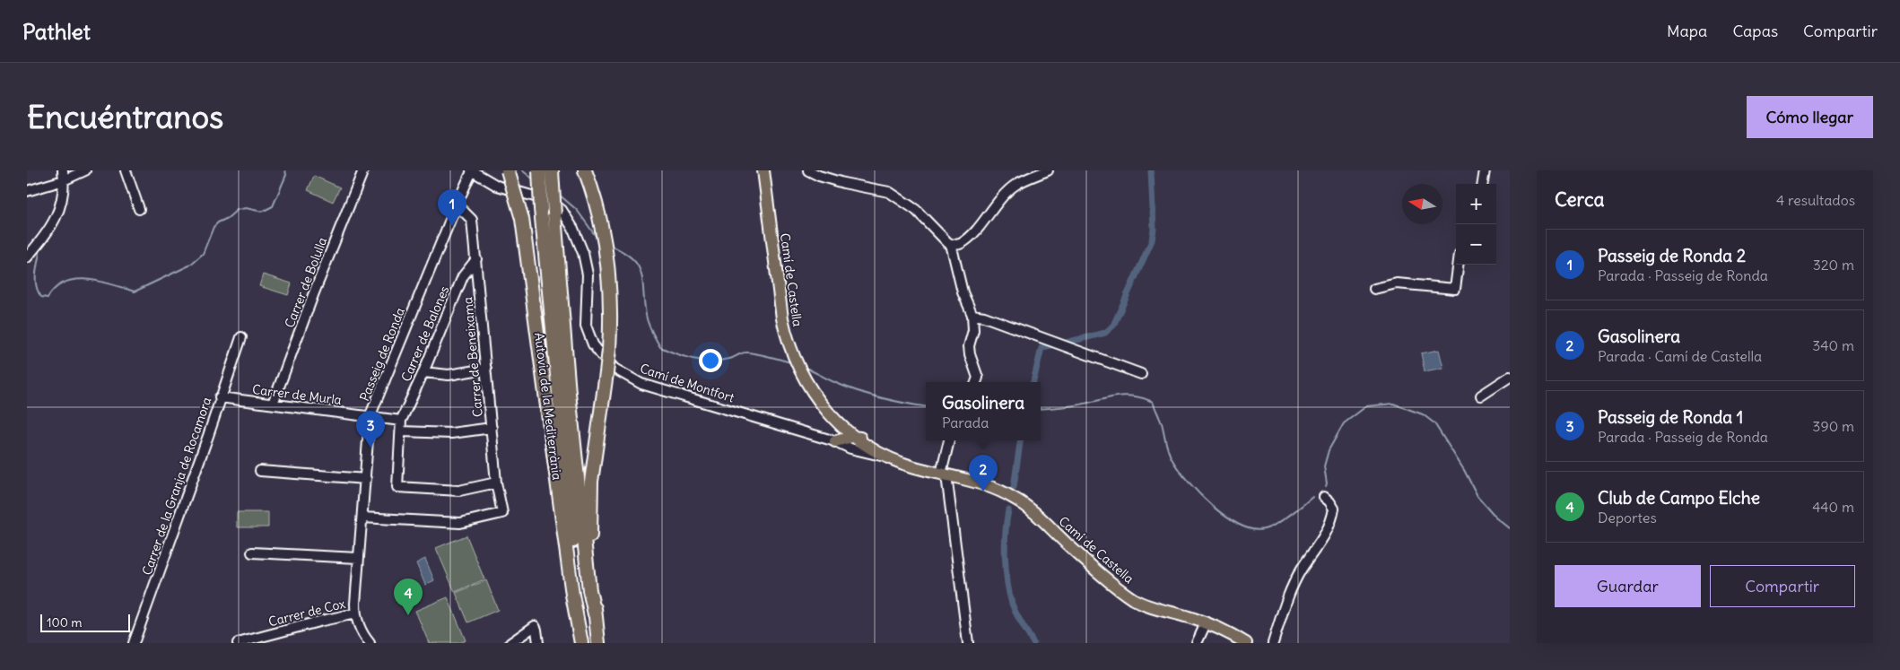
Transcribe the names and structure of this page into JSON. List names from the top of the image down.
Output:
{
  "streets": {
    "highway": ["Autovia de la Mediterrània"],
    "main road": ["Camí de Castella"],
    "street": [
      "Carrer de Bolulla",
      "Carrer de Balones",
      "Passeig de Ronda",
      "Carrer de Beneixama",
      "Camí de Montfort",
      "Carrer de Murla",
      "Carrer de la Granja de Rocamora",
      "Carrer de Cox"
    ]
  },
  "crossings": [
    ["Camí de Castella", "Camí de Montfort"],
    ["Carrer de Bolulla", "Carrer de Murla"],
    ["Carrer de Balones", "Carrer de Beneixama"],
    ["Passeig de Ronda", "Carrer de Beneixama"],
    ["Passeig de Ronda", "Camí de Montfort"],
    ["Passeig de Ronda", "Carrer de Murla"],
    ["Passeig de Ronda", "Carrer de Cox"],
    ["Carrer de Murla", "Carrer de la Granja de Rocamora"]
  ],
  "scale_bar": "100 m",
  "north": "left",
  "page": {
    "header": "Pathlet",
    "nav": ["Mapa", "Capas", "Compartir"],
    "buttons": [
      "Cómo llegar",
      ["Guardar", "Compartir"]
    ],
    "title": "Encuéntranos",
    "heading": ["Cerca", "4 resultados"],
    "map_buttons": ["+", "−"],
    "pins": [
      "1",
      "3",
      "2",
      "4"
    ],
    "list": [
      {
        "mark": "1",
        "name": "Passeig de Ronda 2",
        "note": "Parada · Passeig de Ronda",
        "value": "320 m"
      },
      {
        "mark": "2",
        "name": "Gasolinera",
        "note": "Parada · Camí de Castella",
        "value": "340 m"
      },
      {
        "mark": "3",
        "name": "Passeig de Ronda 1",
        "note": "Parada · Passeig de Ronda",
        "value": "390 m"
      },
      {
        "mark": "4",
        "name": "Club de Campo Elche",
        "note": "Deportes",
        "value": "440 m"
      }
    ],
    "popup": ["Gasolinera", "Parada"],
    "scale": "100 m"
  }
}
